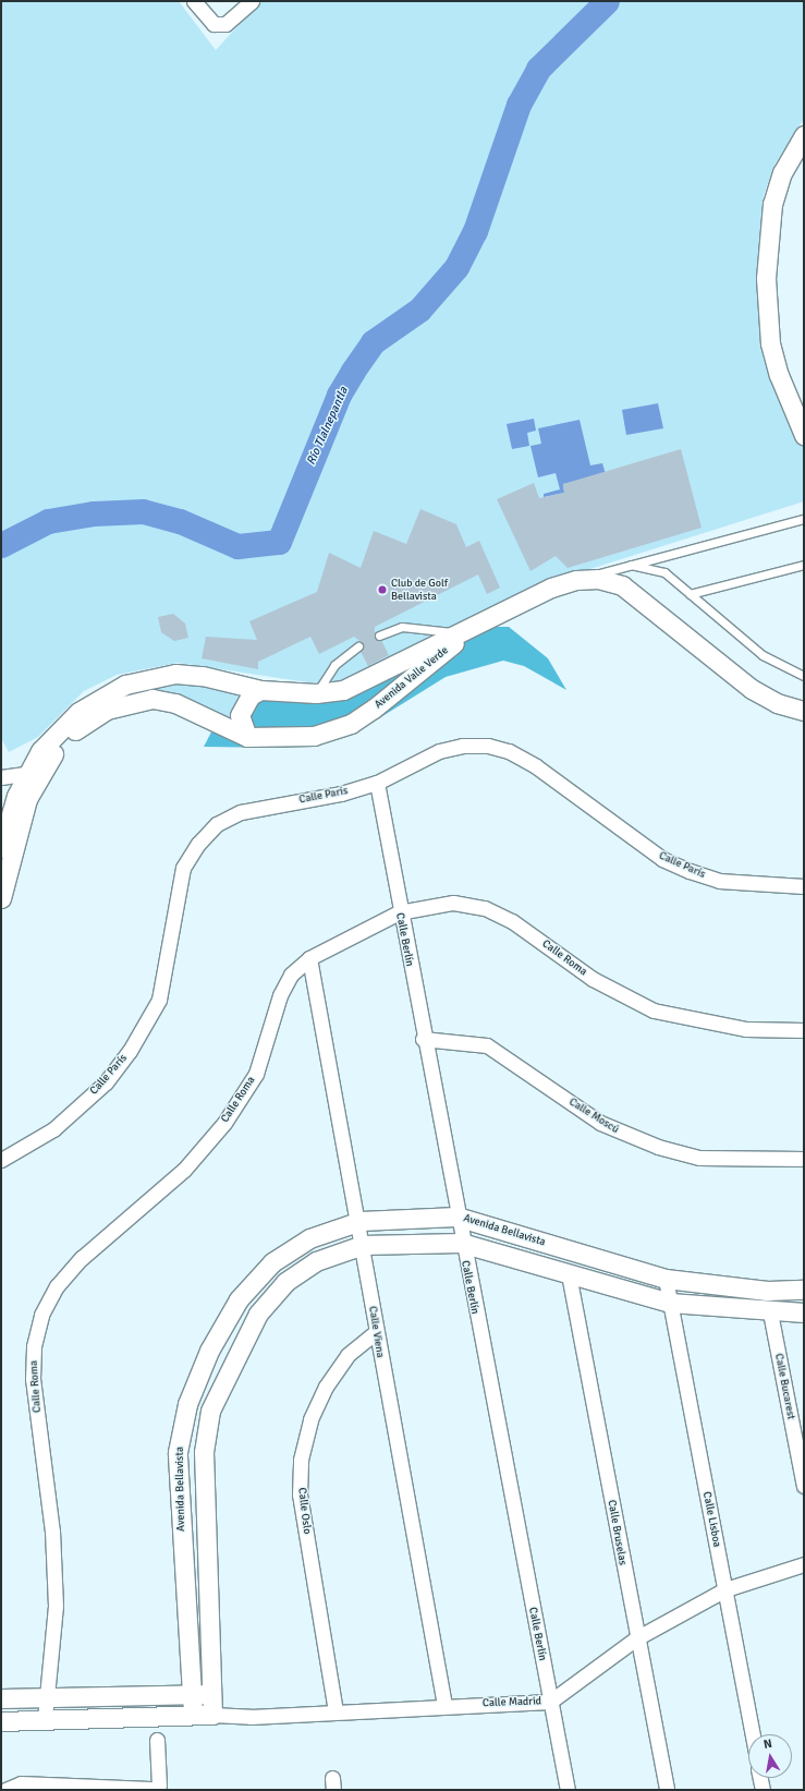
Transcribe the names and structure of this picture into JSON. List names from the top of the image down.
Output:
{
  "streets": {
    "street": [
      "Avenida Valle Verde",
      "Calle París",
      "Calle Berlín",
      "Calle Roma",
      "Calle Moscú",
      "Avenida Bellavista",
      "Calle Viena",
      "Calle Bucarest",
      "Calle Oslo",
      "Calle Lisboa",
      "Calle Bruselas",
      "Calle Madrid"
    ]
  },
  "crossings": [
    ["Calle París", "Calle Berlín"],
    ["Calle Berlín", "Calle Roma"],
    ["Calle Berlín", "Calle Moscú"],
    ["Calle Berlín", "Avenida Bellavista"],
    ["Calle Berlín", "Calle Madrid"],
    ["Calle Roma", "Calle Viena"],
    ["Avenida Bellavista", "Calle Viena"],
    ["Avenida Bellavista", "Calle Lisboa"],
    ["Calle Viena", "Calle Oslo"],
    ["Calle Viena", "Calle Madrid"],
    ["Calle Oslo", "Calle Madrid"],
    ["Calle Lisboa", "Calle Madrid"],
    ["Calle Bruselas", "Calle Madrid"]
  ],
  "water": ["Río Tlalnepantla"],
  "places": ["Club de Golf Bellavista"],
  "north": "top"
}
